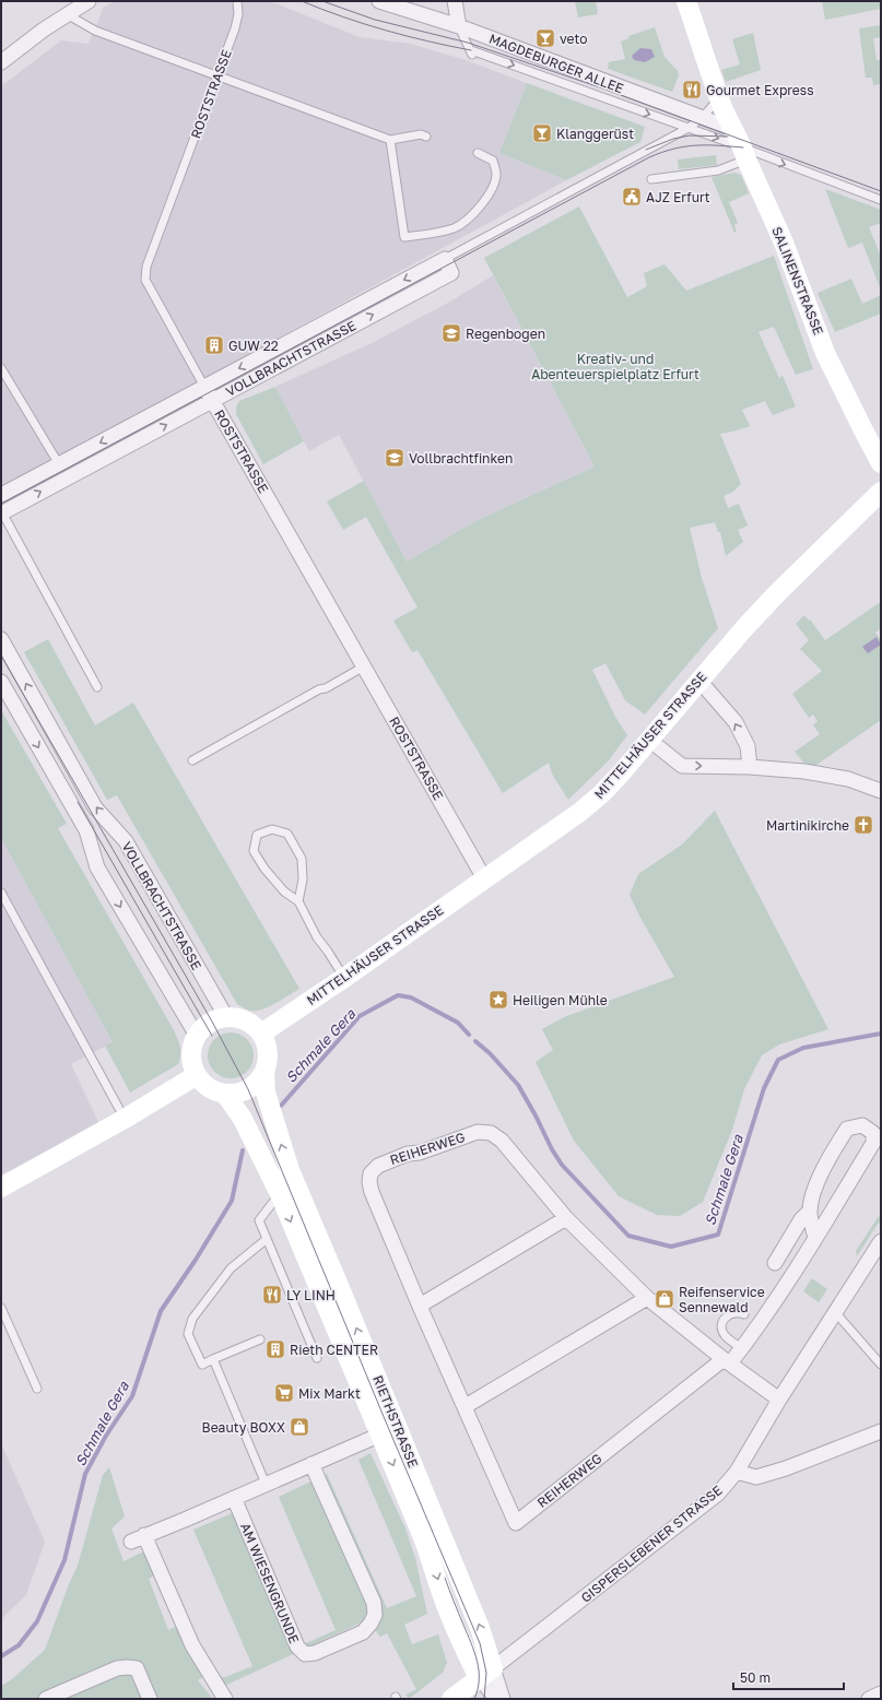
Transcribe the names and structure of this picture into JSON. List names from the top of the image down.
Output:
{
  "streets": {
    "street": [
      "MAGDEBURGER ALLEE",
      "ROSTSTRASSE",
      "SALINENSTRASSE",
      "VOLLBRACHTSTRASSE",
      "MITTELHÄUSER STRASSE",
      "REIHERWEG",
      "RIETHSTRASSE",
      "GISPERSLEBENER STRASSE",
      "AM WIESENGRUNDE"
    ]
  },
  "crossings": [
    ["MAGDEBURGER ALLEE", "SALINENSTRASSE"],
    ["ROSTSTRASSE", "VOLLBRACHTSTRASSE"],
    ["ROSTSTRASSE", "MITTELHÄUSER STRASSE"],
    ["VOLLBRACHTSTRASSE", "MITTELHÄUSER STRASSE"],
    ["VOLLBRACHTSTRASSE", "RIETHSTRASSE"],
    ["MITTELHÄUSER STRASSE", "RIETHSTRASSE"],
    ["REIHERWEG", "GISPERSLEBENER STRASSE"],
    ["RIETHSTRASSE", "GISPERSLEBENER STRASSE"]
  ],
  "water": ["Schmale Gera"],
  "parks": ["Kreativ- und Abenteuerspielplatz Erfurt"],
  "places": {
    "bar": ["veto", "Klanggerüst"],
    "restaurant": ["Gourmet Express", "LY LINH"],
    "public building": ["AJZ Erfurt"],
    "school or university": ["Regenbogen", "Vollbrachtfinken"],
    "building": ["GUW 22", "Rieth CENTER"],
    "church": ["Martinikirche"],
    "place": ["Heiligen Mühle"],
    "shop": ["Reifenservice Sennewald", "Beauty BOXX"],
    "supermarket": ["Mix Markt"]
  },
  "scale_bar": "50 m"
}
